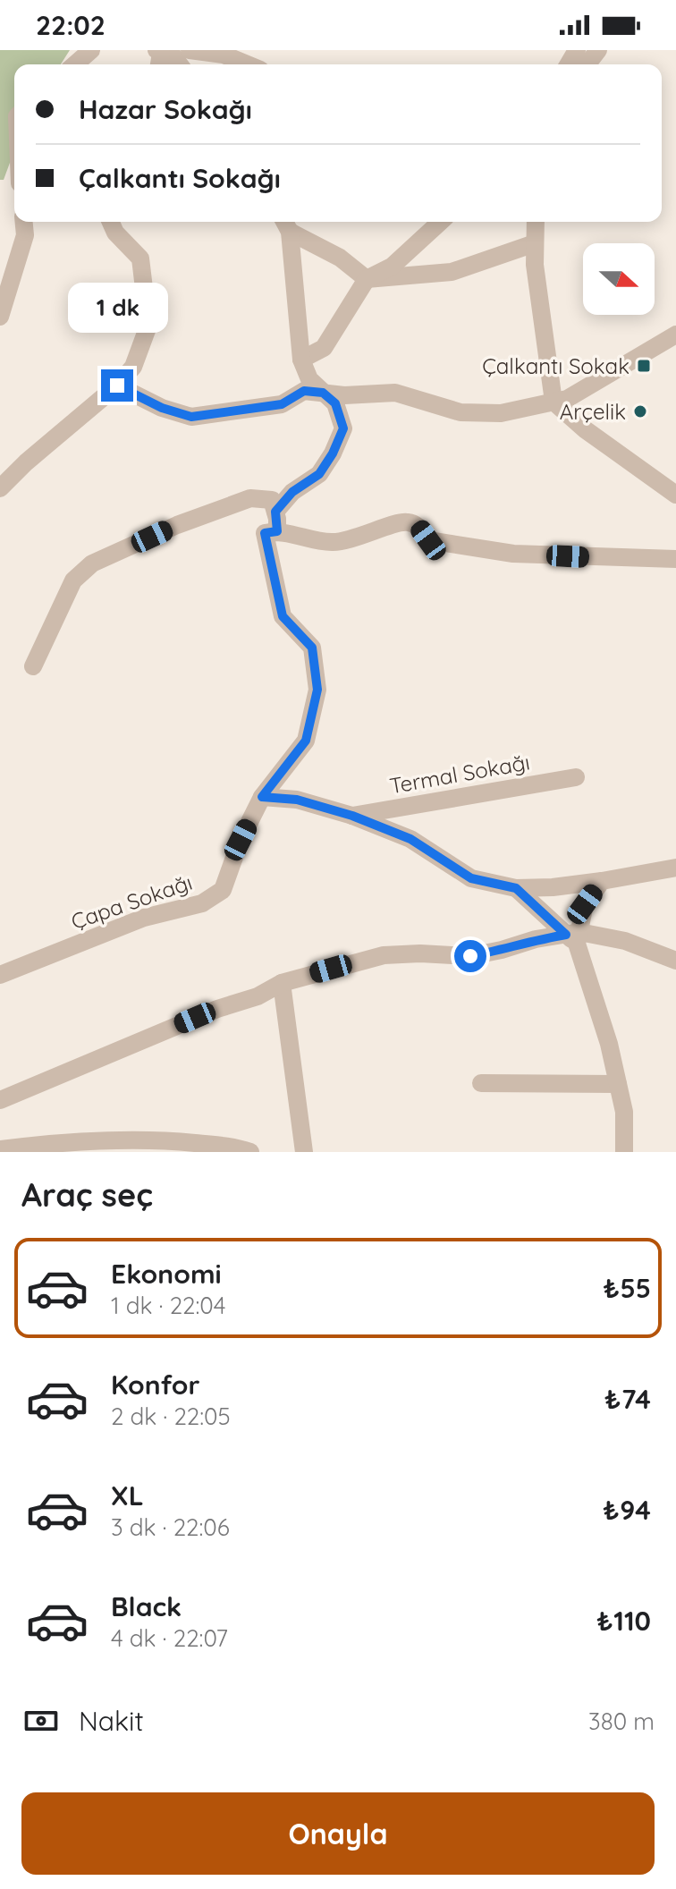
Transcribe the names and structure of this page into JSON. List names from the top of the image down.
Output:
{
  "streets": {
    "street": ["Termal Sokağı", "Çapa Sokağı"]
  },
  "places": {
    "transit": ["Çalkantı Sokak"],
    "other": ["Arçelik"]
  },
  "north": "right",
  "page": {
    "status": "22:02",
    "banner": ["Hazar Sokağı", "Çalkantı Sokağı"],
    "bubble": "1 dk",
    "heading": "Araç seç",
    "list": [
      {
        "name": "Ekonomi",
        "note": "1 dk · 22:04",
        "value": "₺55"
      },
      {
        "name": "Konfor",
        "note": "2 dk · 22:05",
        "value": "₺74"
      },
      {
        "name": "XL",
        "note": "3 dk · 22:06",
        "value": "₺94"
      },
      {
        "name": "Black",
        "note": "4 dk · 22:07",
        "value": "₺110"
      }
    ],
    "pay": ["Nakit", "380 m"],
    "buttons": "Onayla"
  }
}
